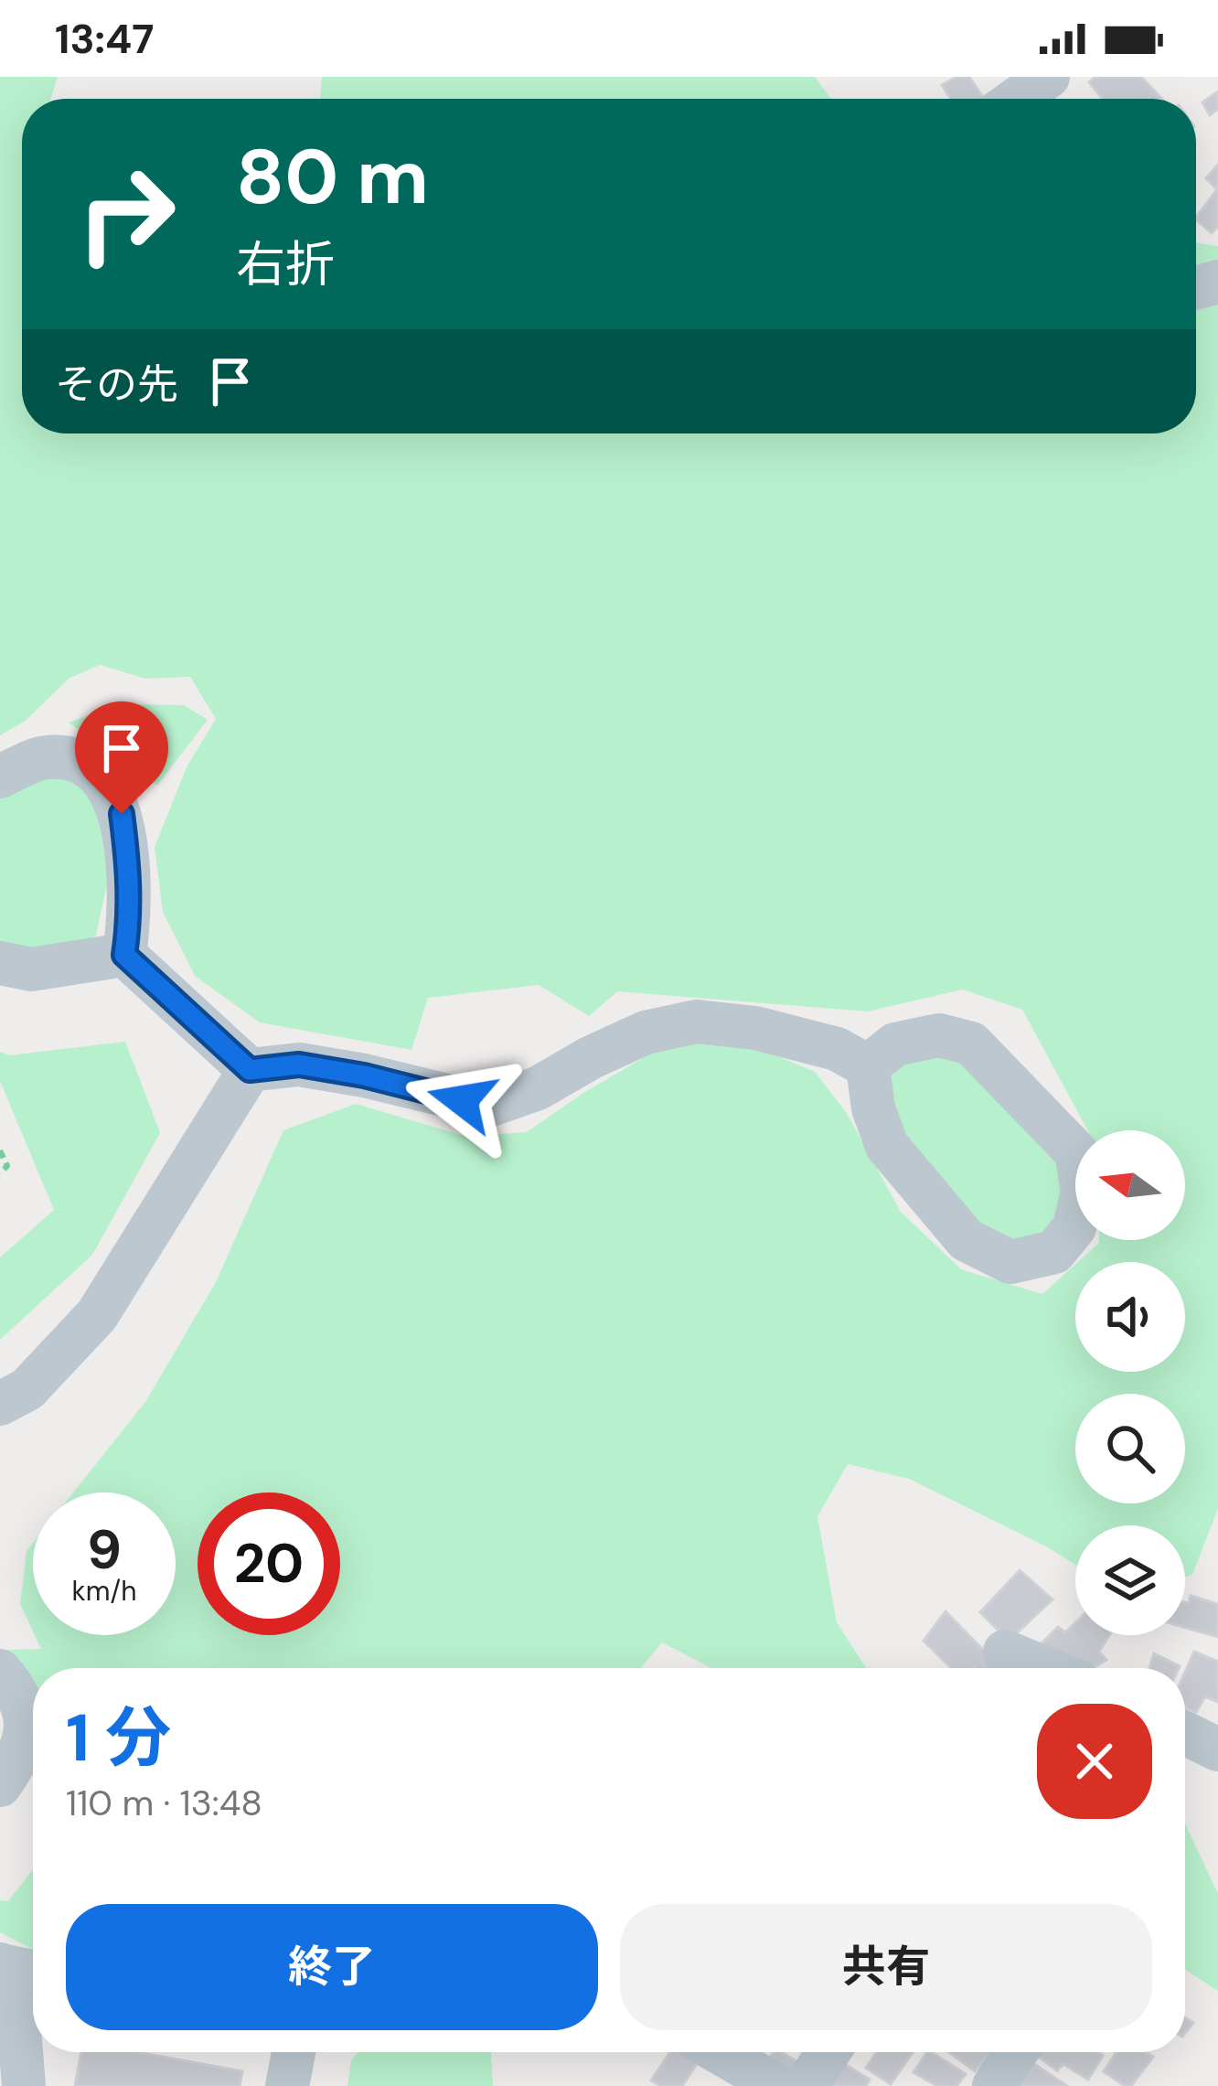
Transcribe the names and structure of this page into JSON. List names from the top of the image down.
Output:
{
  "north": "left",
  "page": {
    "status": "13:47",
    "turn": ["80 m", "右折"],
    "then": "その先",
    "speed": "9 km/h",
    "limit": "20",
    "heading": ["1 分", "110 m · 13:48"],
    "buttons": ["終了", "共有"]
  }
}
